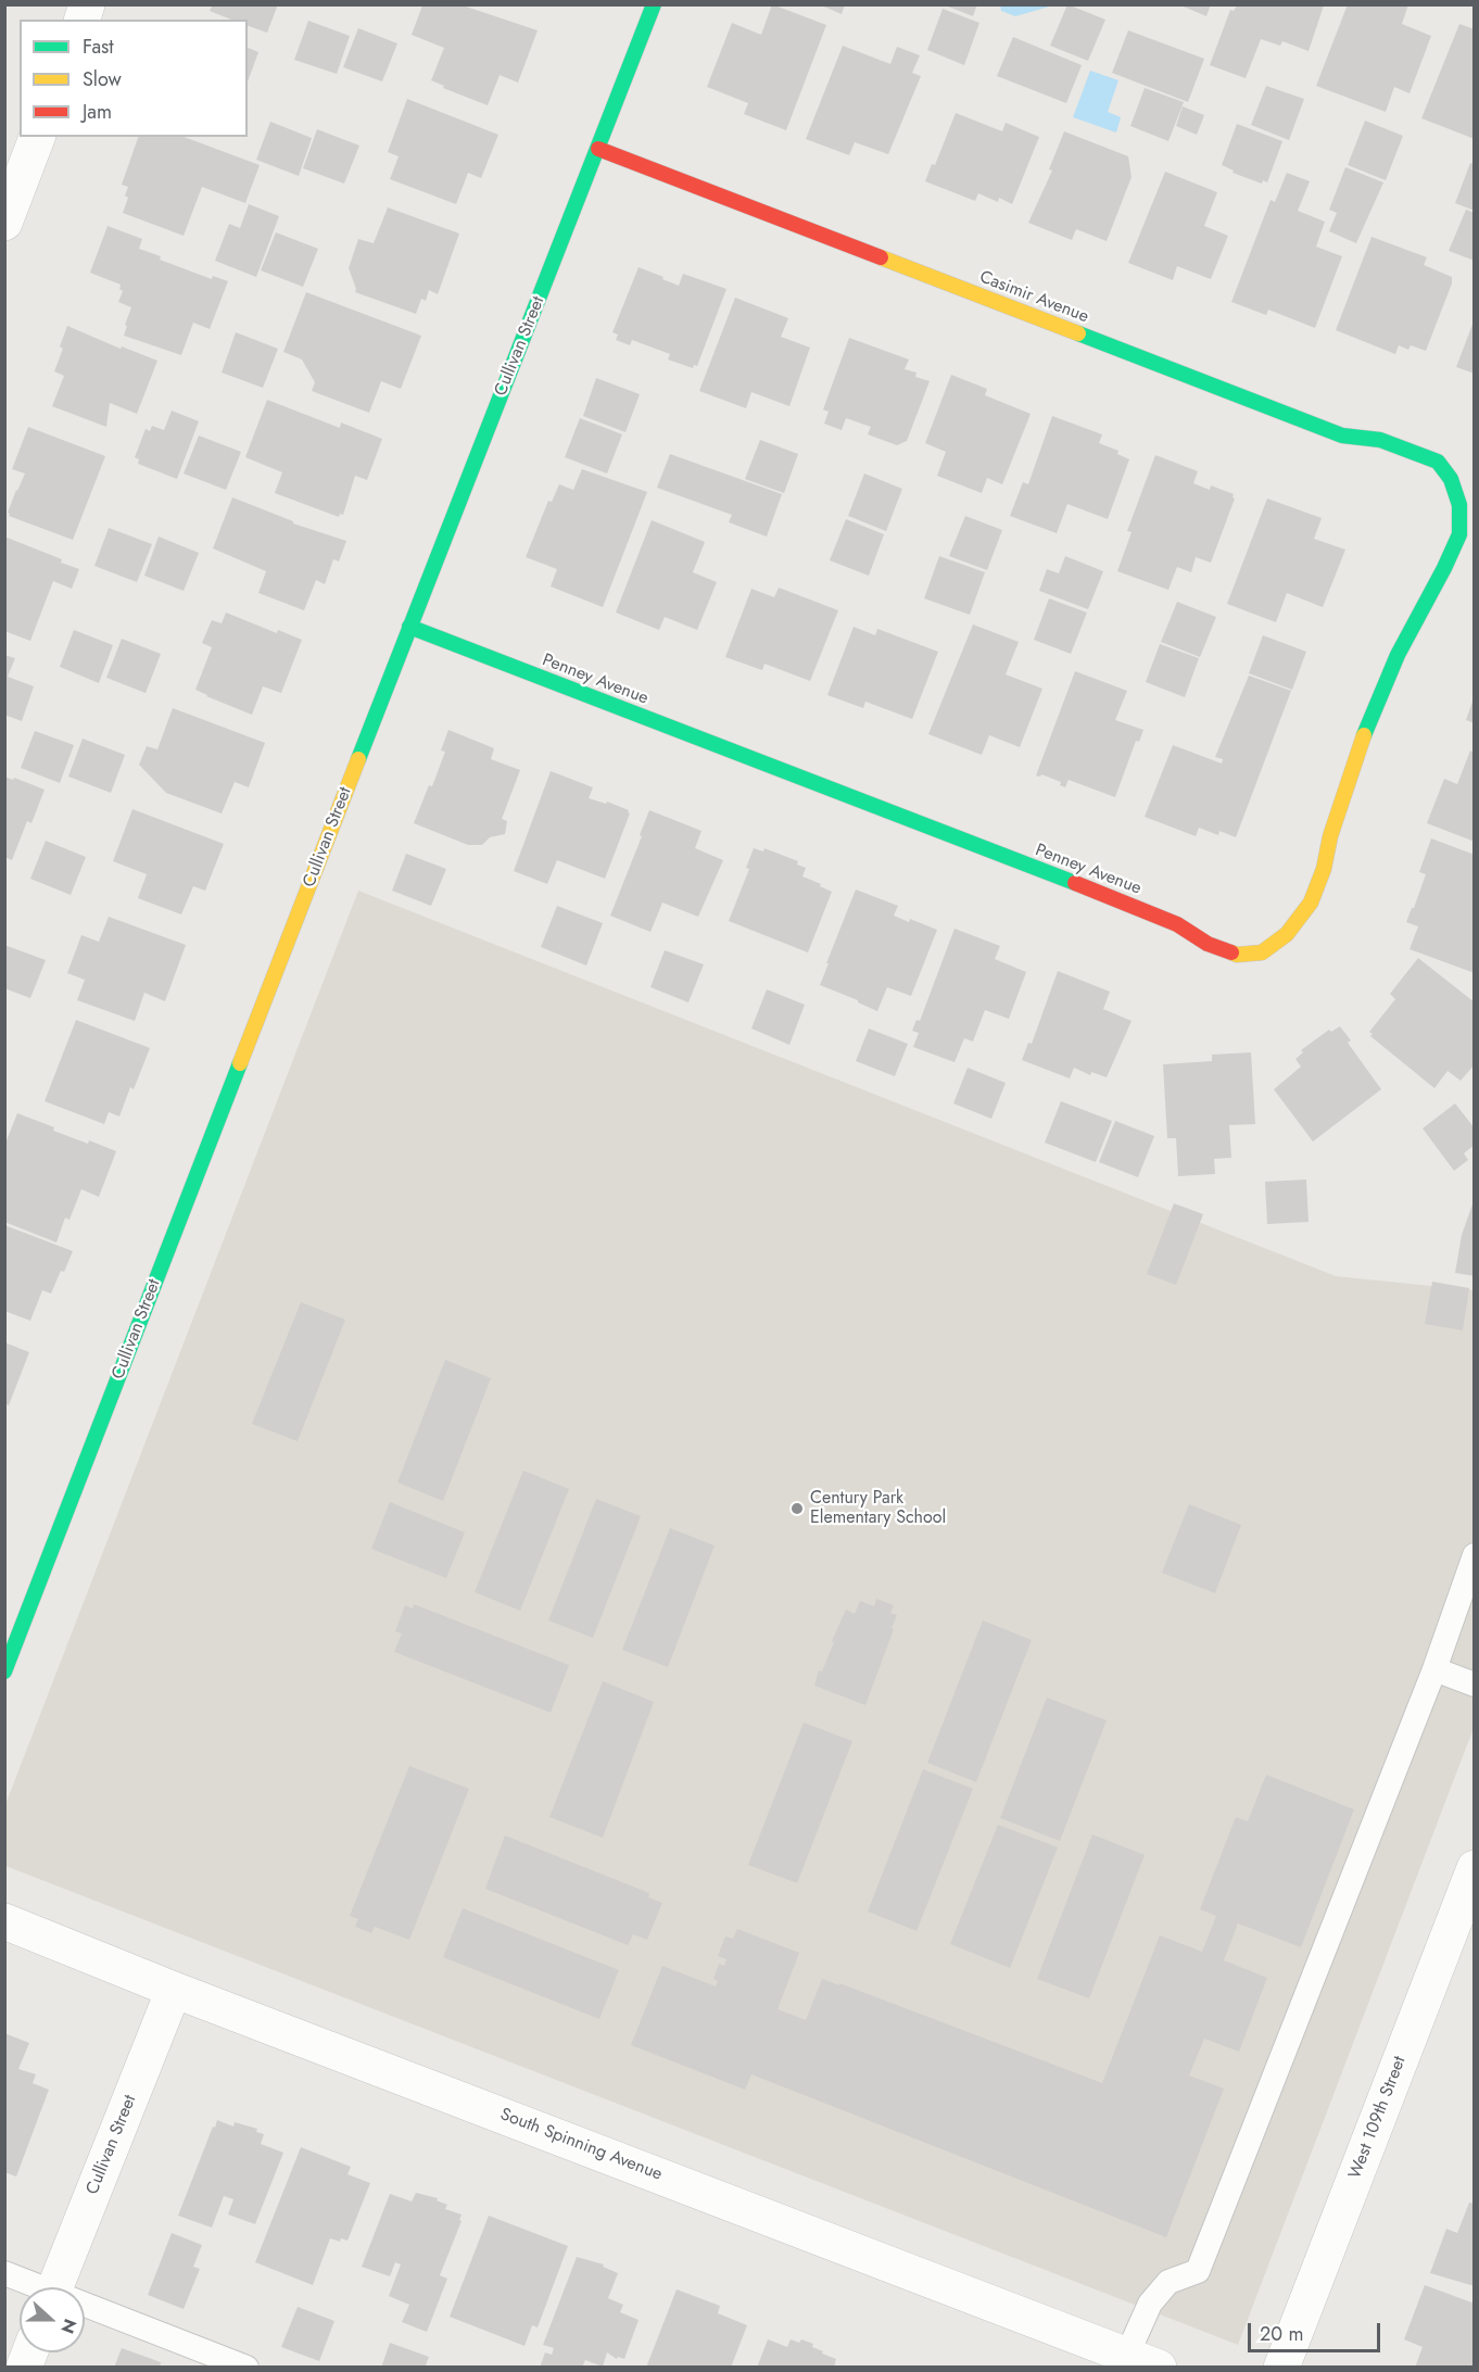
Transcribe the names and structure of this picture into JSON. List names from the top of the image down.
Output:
{
  "streets": {
    "street": [
      "Casimir Avenue",
      "Cullivan Street",
      "Penney Avenue",
      "West 109th Street",
      "South Spinning Avenue"
    ]
  },
  "crossings": [
    ["Casimir Avenue", "Cullivan Street"],
    ["Casimir Avenue", "Penney Avenue"],
    ["Cullivan Street", "Penney Avenue"],
    ["Cullivan Street", "South Spinning Avenue"]
  ],
  "places": ["Century Park Elementary School"],
  "legend": ["Fast", "Slow", "Jam"],
  "scale_bar": "20 m",
  "north": "right"
}
